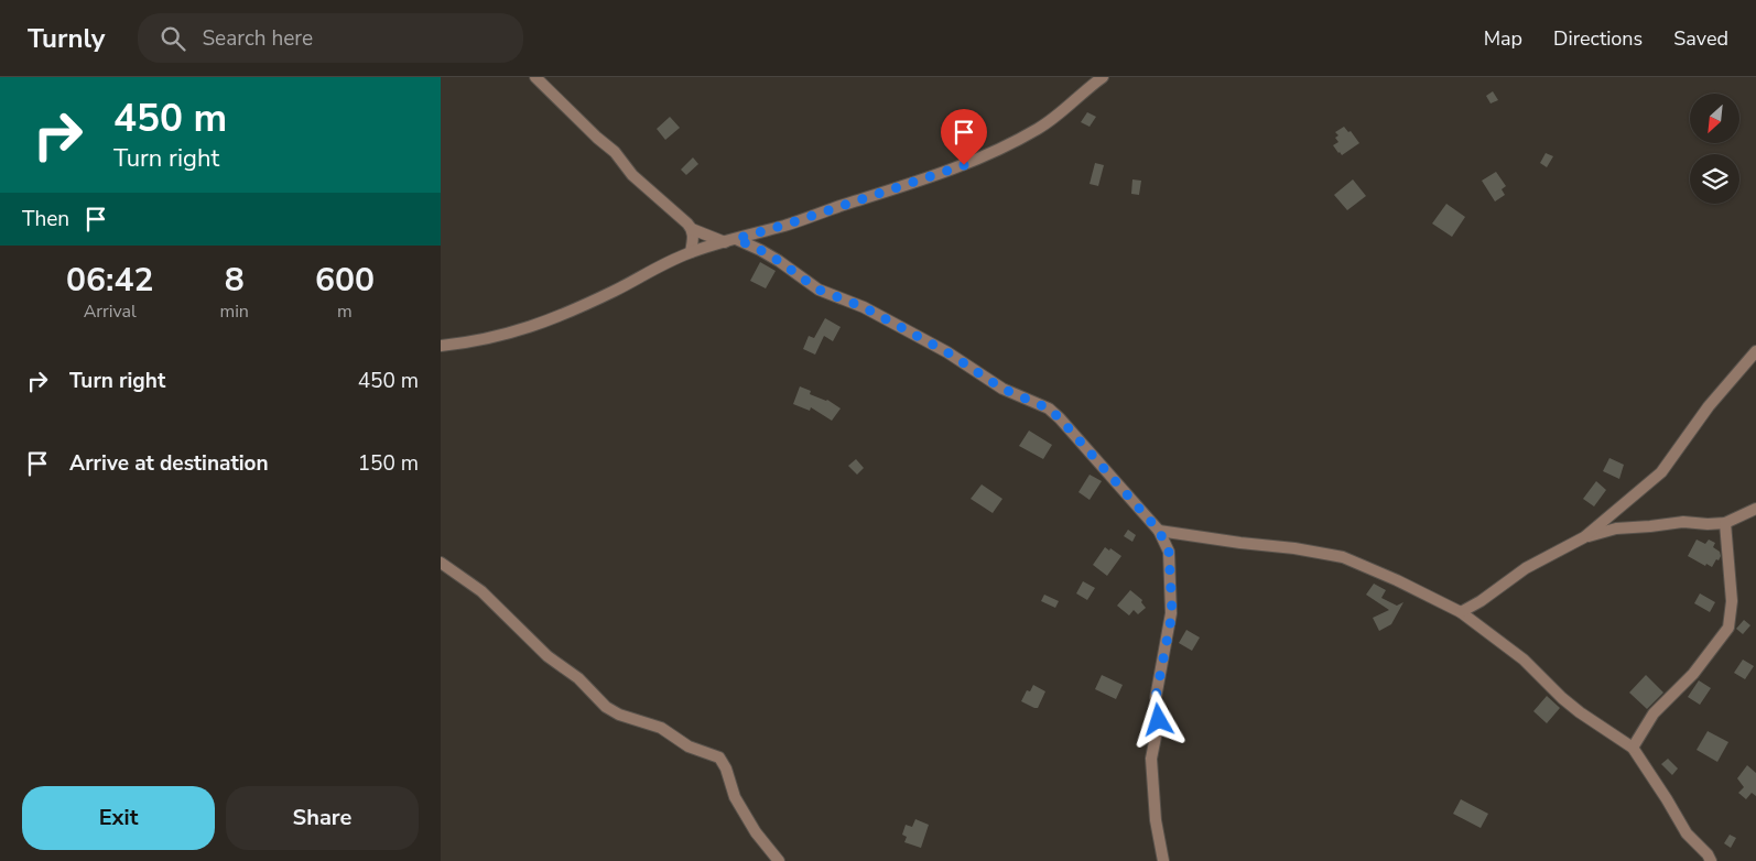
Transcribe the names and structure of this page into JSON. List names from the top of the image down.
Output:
{
  "north": "bottom left",
  "page": {
    "header": "Turnly",
    "search": "Search here",
    "nav": ["Map", "Directions", "Saved"],
    "turn": ["450 m", "Turn right"],
    "then": "Then",
    "eta": [
      "06:42",
      "Arrival",
      "8",
      "min",
      "600",
      "m"
    ],
    "list": [
      {
        "name": "Turn right",
        "value": "450 m"
      },
      {
        "name": "Arrive at destination",
        "value": "150 m"
      }
    ],
    "buttons": ["Exit", "Share"]
  }
}
